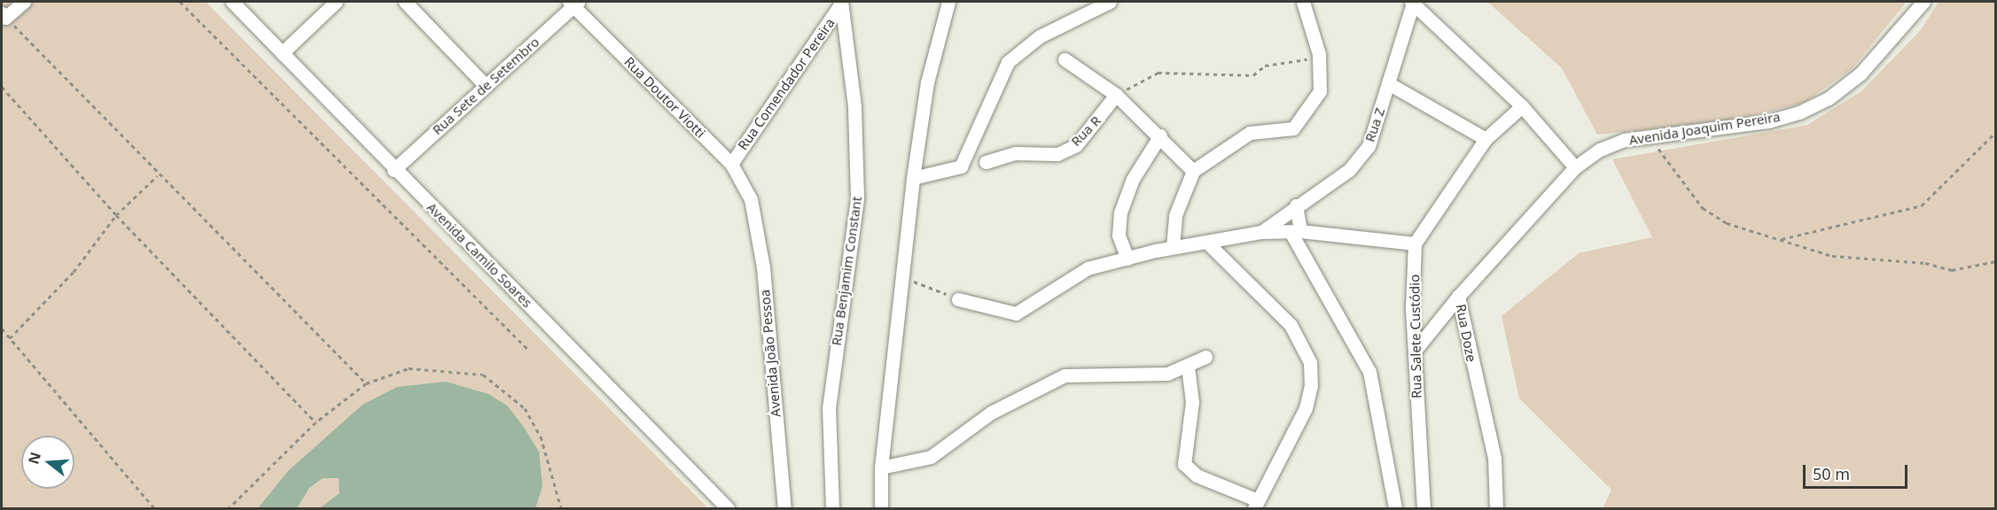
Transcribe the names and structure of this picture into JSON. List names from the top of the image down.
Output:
{
  "streets": {
    "street": [
      "Rua Comendador Pereira",
      "Rua Sete de Setembro",
      "Rua Doutor Viotti",
      "Rua Z",
      "Avenida Joaquim Pereira",
      "Rua R",
      "Avenida Camilo Soares",
      "Rua Benjamim Constant",
      "Rua Doze",
      "Rua Salete Custódio",
      "Avenida João Pessoa"
    ]
  },
  "crossings": [
    ["Rua Comendador Pereira", "Rua Doutor Viotti"],
    ["Rua Comendador Pereira", "Rua Benjamim Constant"],
    ["Rua Sete de Setembro", "Rua Doutor Viotti"],
    ["Rua Sete de Setembro", "Avenida Camilo Soares"],
    ["Rua Doutor Viotti", "Avenida João Pessoa"],
    ["Avenida Joaquim Pereira", "Rua Doze"]
  ],
  "scale_bar": "50 m",
  "north": "left"
}
